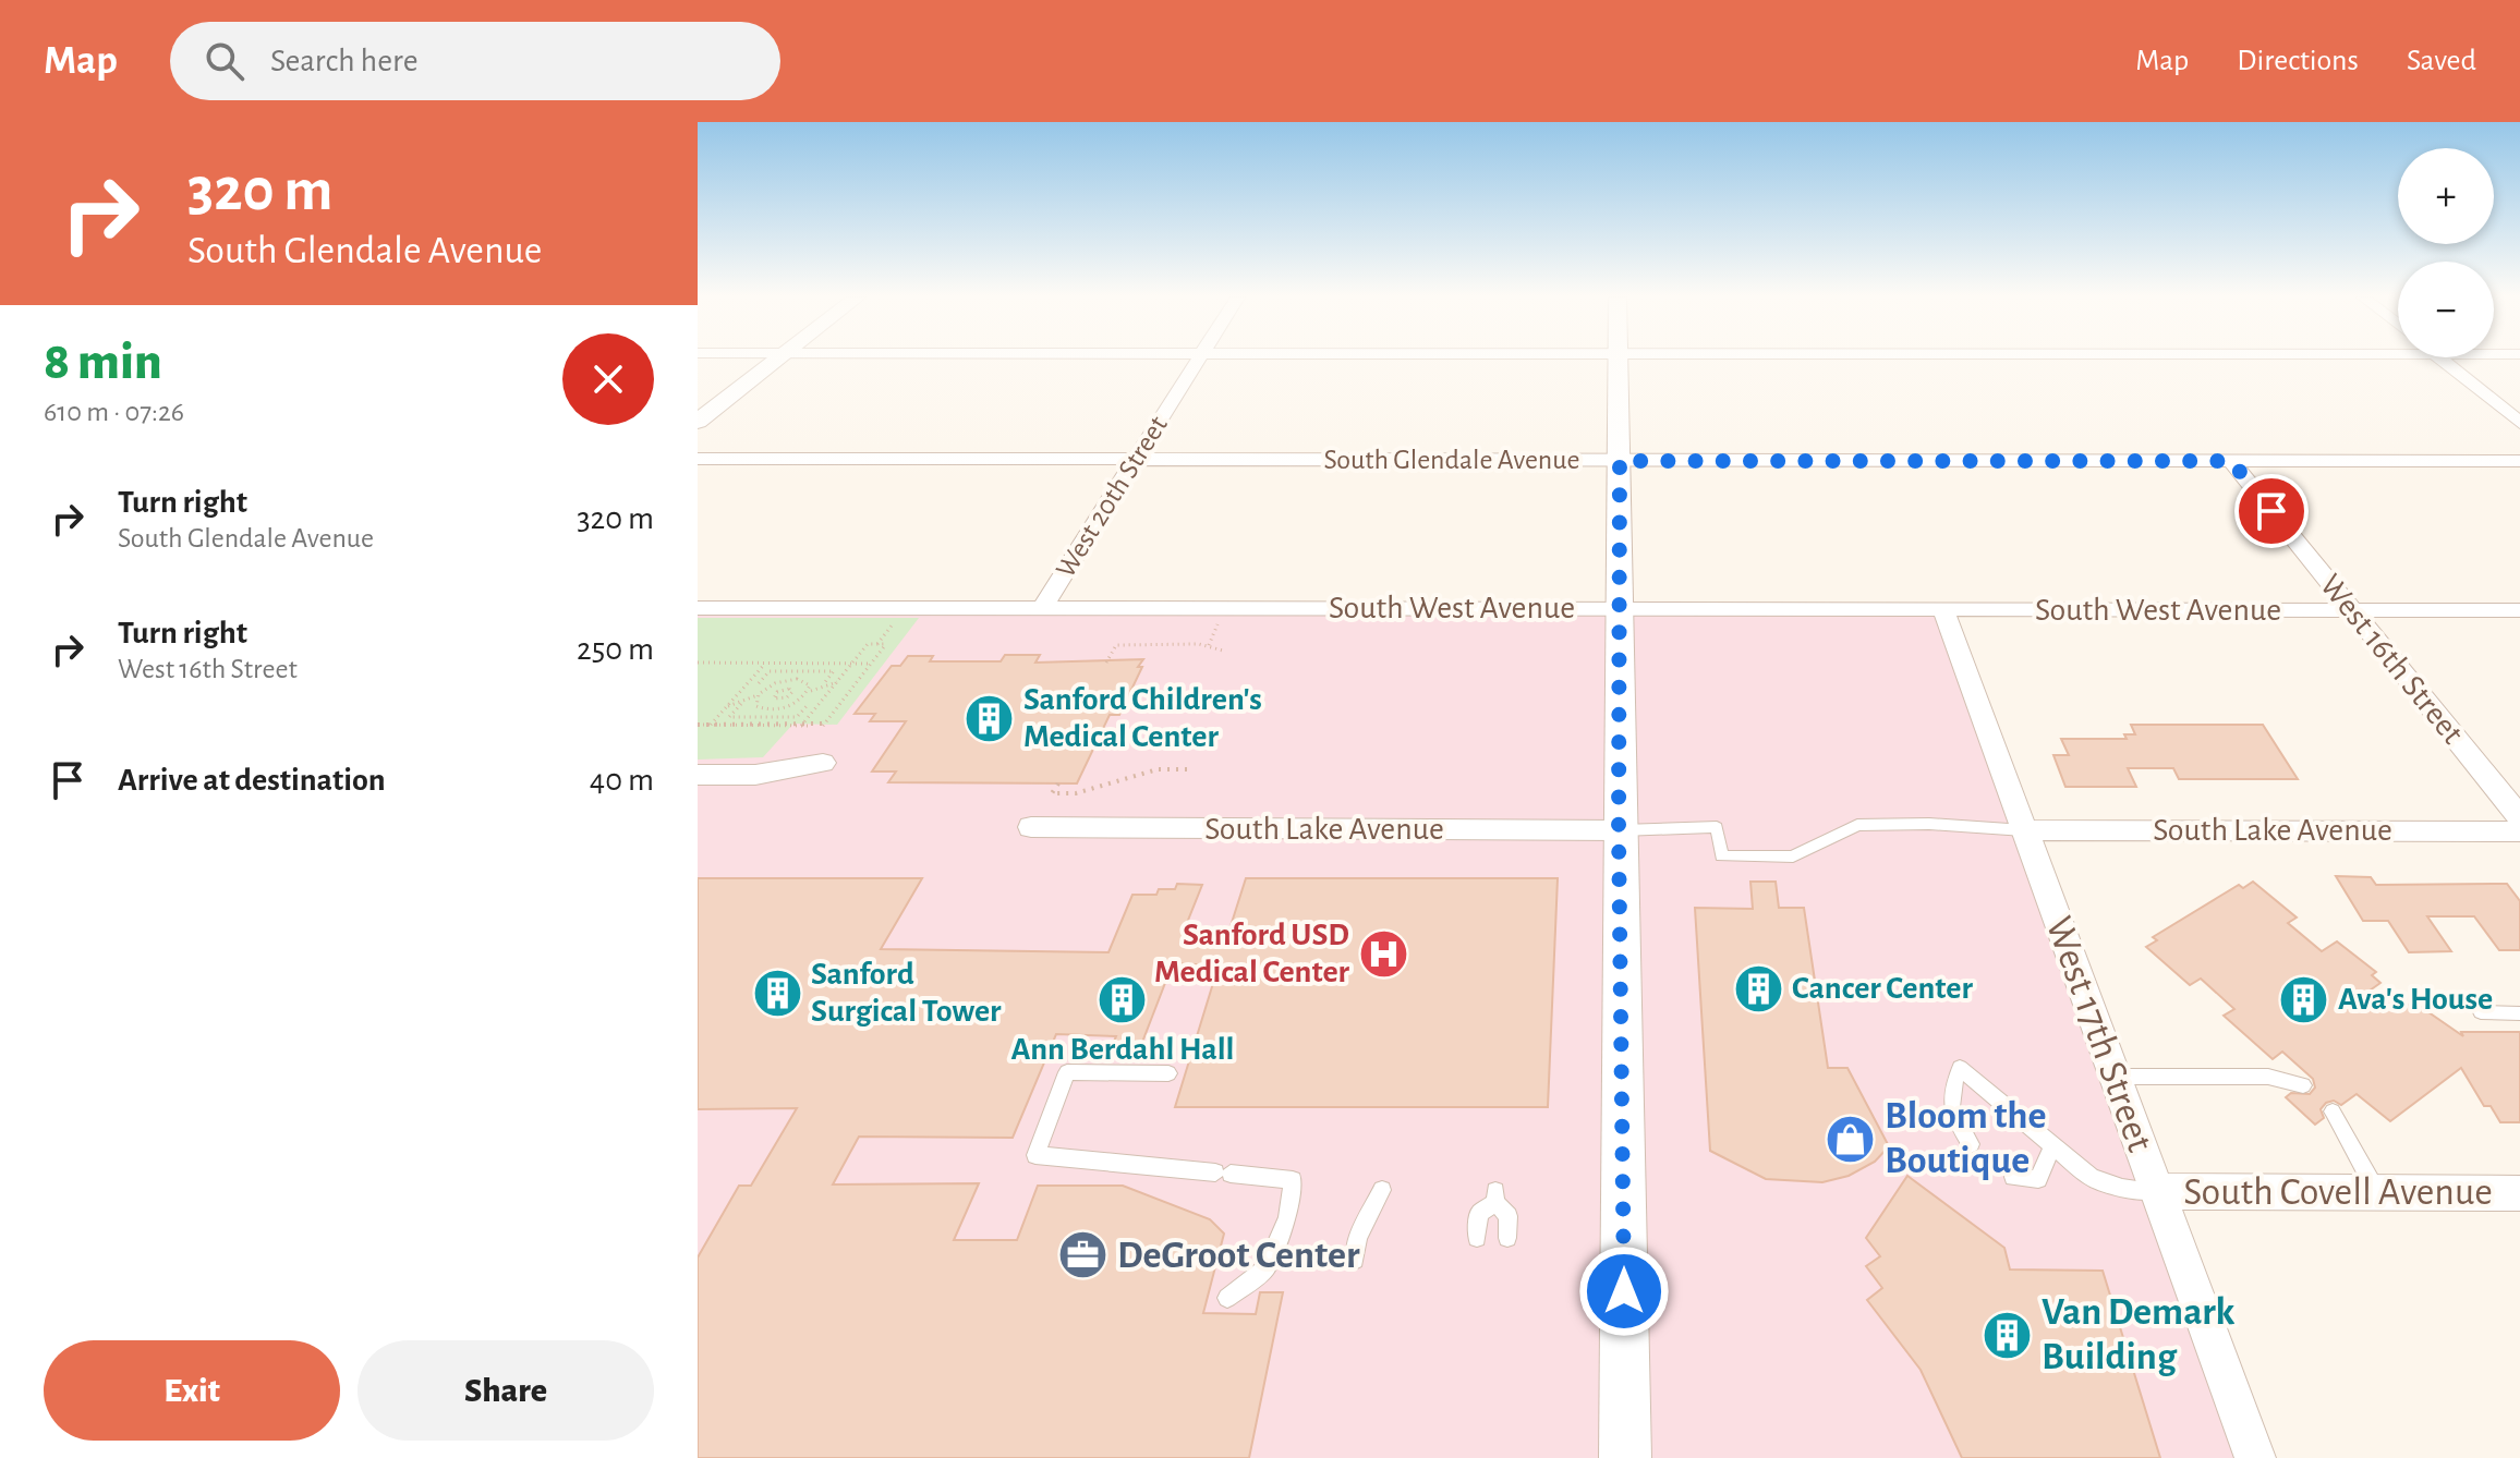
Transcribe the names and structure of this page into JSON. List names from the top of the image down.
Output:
{
  "streets": {
    "street": [
      "South Glendale Avenue",
      "West 20th Street",
      "South West Avenue",
      "West 16th Street",
      "South Lake Avenue",
      "West 17th Street",
      "South Covell Avenue"
    ]
  },
  "crossings": [
    ["South Glendale Avenue", "West 20th Street"],
    ["South Glendale Avenue", "West 16th Street"],
    ["West 20th Street", "South West Avenue"],
    ["South West Avenue", "West 16th Street"],
    ["South West Avenue", "West 17th Street"],
    ["South Lake Avenue", "West 17th Street"],
    ["West 17th Street", "South Covell Avenue"]
  ],
  "places": {
    "building": [
      "Sanford Children's Medical Center",
      "Cancer Center",
      "Sanford Surgical Tower",
      "Ann Berdahl Hall",
      "Ava's House",
      "Van Demark Building"
    ],
    "hospital": ["Sanford USD Medical Center"],
    "shop": ["Bloom the Boutique"],
    "office": ["DeGroot Center"]
  },
  "page": {
    "header": "Map",
    "search": "Search here",
    "nav": ["Map", "Directions", "Saved"],
    "turn": ["320 m", "South Glendale Avenue"],
    "map_buttons": ["+", "−"],
    "heading": ["8 min", "610 m · 07:26"],
    "list": [
      {
        "name": "Turn right",
        "note": "South Glendale Avenue",
        "value": "320 m"
      },
      {
        "name": "Turn right",
        "note": "West 16th Street",
        "value": "250 m"
      },
      {
        "name": "Arrive at destination",
        "value": "40 m"
      }
    ],
    "buttons": ["Exit", "Share"]
  }
}
